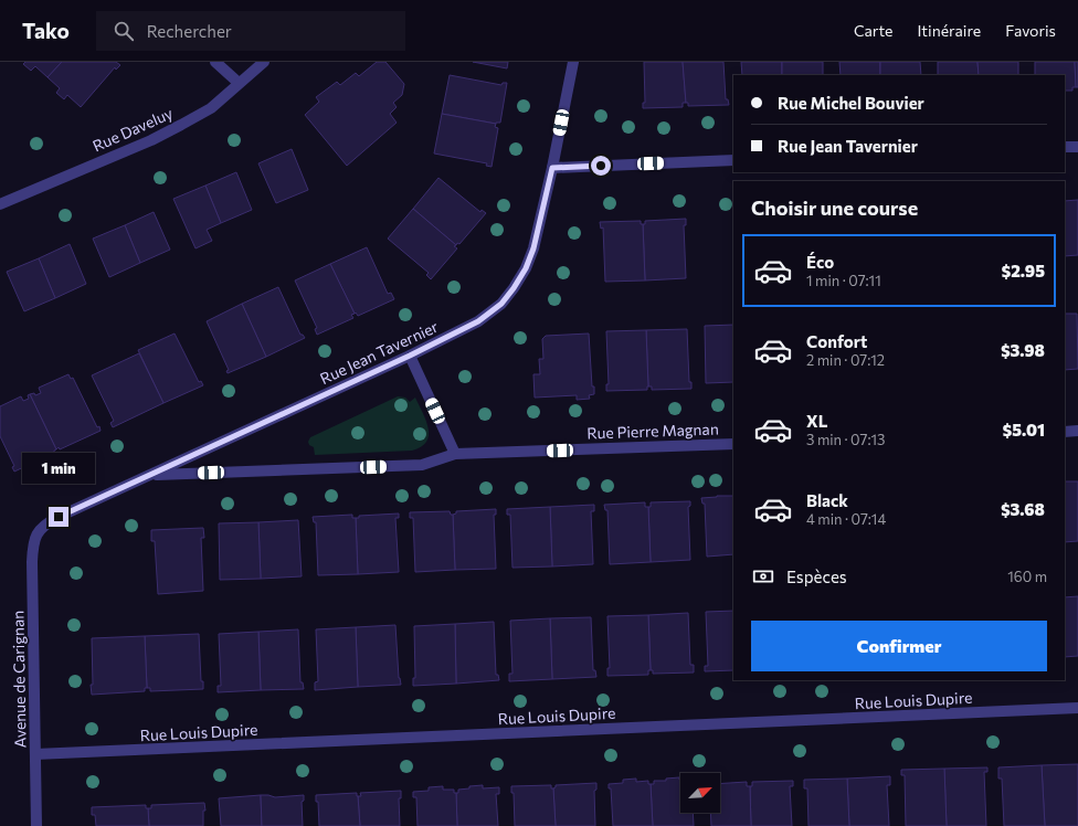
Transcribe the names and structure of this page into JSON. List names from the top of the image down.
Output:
{
  "streets": {
    "street": [
      "Rue Daveluy",
      "Rue Jean Tavernier",
      "Rue Pierre Magnan",
      "Avenue de Carignan",
      "Rue Louis Dupire"
    ]
  },
  "crossings": [
    ["Rue Jean Tavernier", "Rue Pierre Magnan"],
    ["Rue Jean Tavernier", "Avenue de Carignan"],
    ["Avenue de Carignan", "Rue Louis Dupire"]
  ],
  "north": "top right",
  "page": {
    "header": "Tako",
    "search": "Rechercher",
    "nav": ["Carte", "Itinéraire", "Favoris"],
    "banner": ["Rue Michel Bouvier", "Rue Jean Tavernier"],
    "heading": "Choisir une course",
    "list": [
      {
        "name": "Éco",
        "note": "1 min · 07:11",
        "value": "$2.95"
      },
      {
        "name": "Confort",
        "note": "2 min · 07:12",
        "value": "$3.98"
      },
      {
        "name": "XL",
        "note": "3 min · 07:13",
        "value": "$5.01"
      },
      {
        "name": "Black",
        "note": "4 min · 07:14",
        "value": "$3.68"
      }
    ],
    "bubble": "1 min",
    "pay": ["Espèces", "160 m"],
    "buttons": "Confirmer"
  }
}
